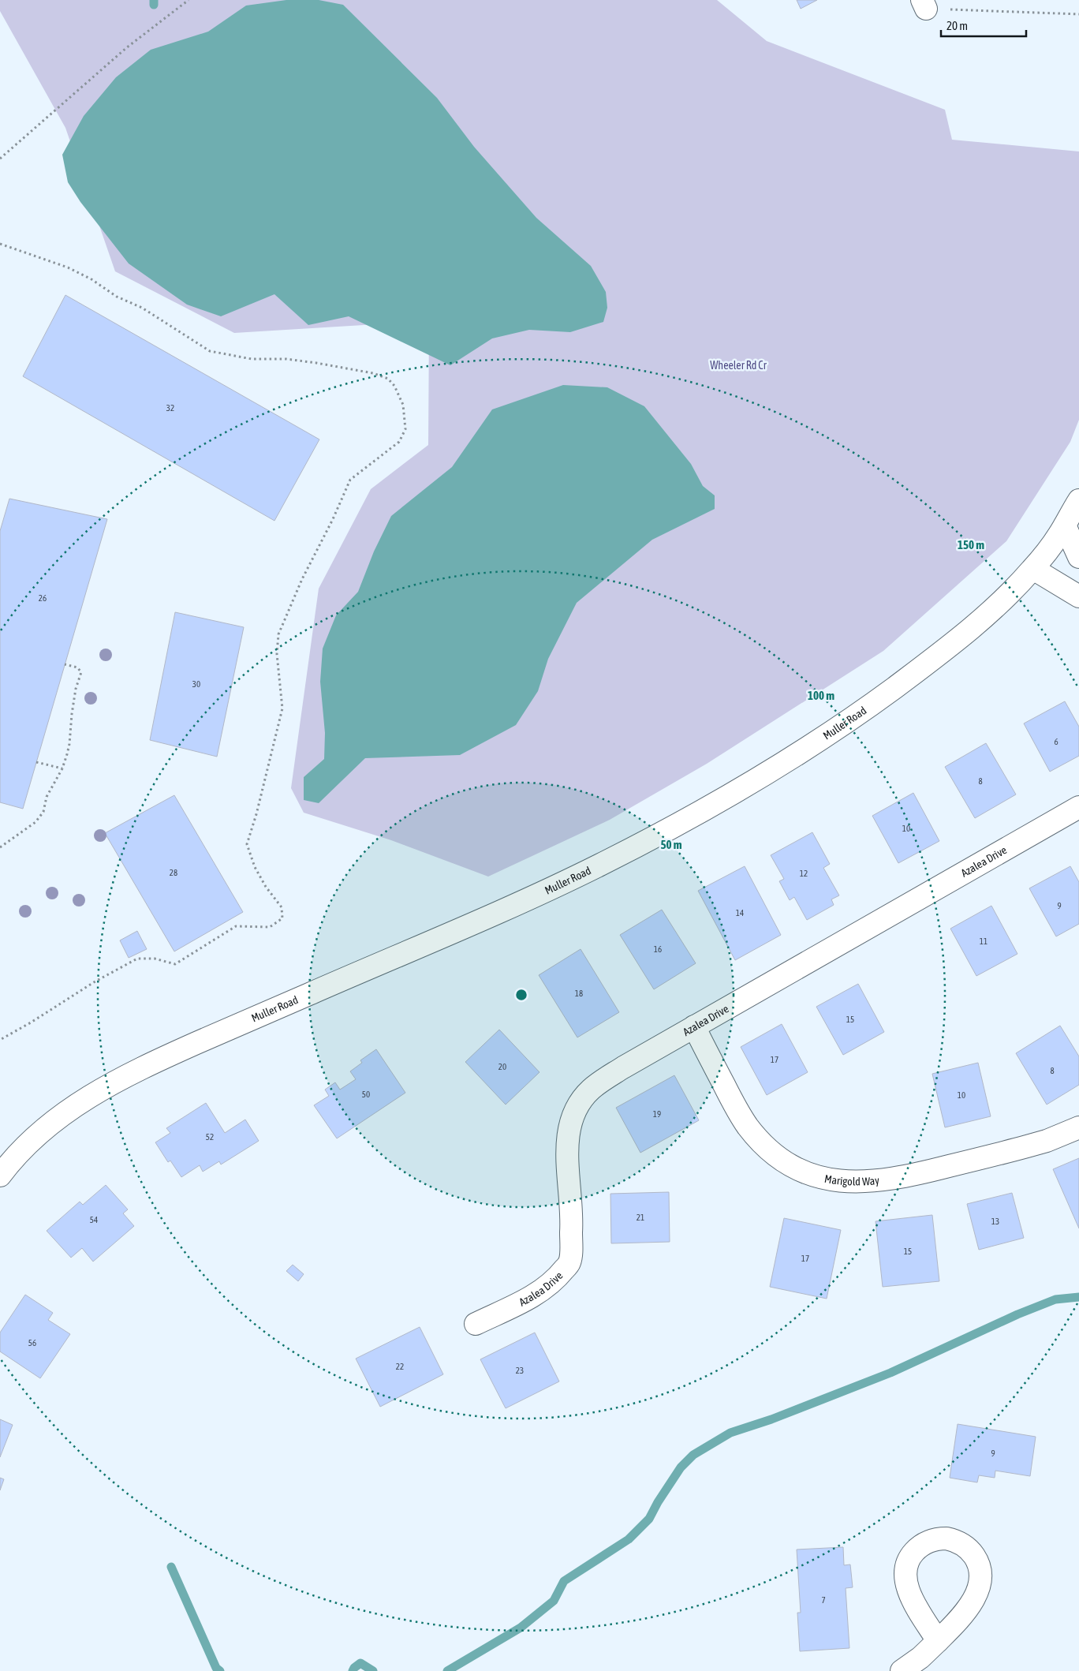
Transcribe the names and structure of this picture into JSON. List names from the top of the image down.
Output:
{
  "streets": {
    "street": ["Muller Road", "Azalea Drive", "Marigold Way"]
  },
  "crossings": [
    ["Azalea Drive", "Marigold Way"]
  ],
  "parks": ["Wheeler Rd Cr"],
  "house_numbers": [
    "32",
    "26",
    "30",
    "6",
    "8",
    "10",
    "28",
    "12",
    "9",
    "14",
    "11",
    "16",
    "18",
    "15",
    "17",
    "20",
    "8",
    "50",
    "10",
    "19",
    "52",
    "21",
    "54",
    "13",
    "15",
    "17",
    "56",
    "22",
    "23",
    "9",
    "7"
  ],
  "scale_bar": "20 m",
  "rings": ["150 m", "100 m", "50 m"]
}
